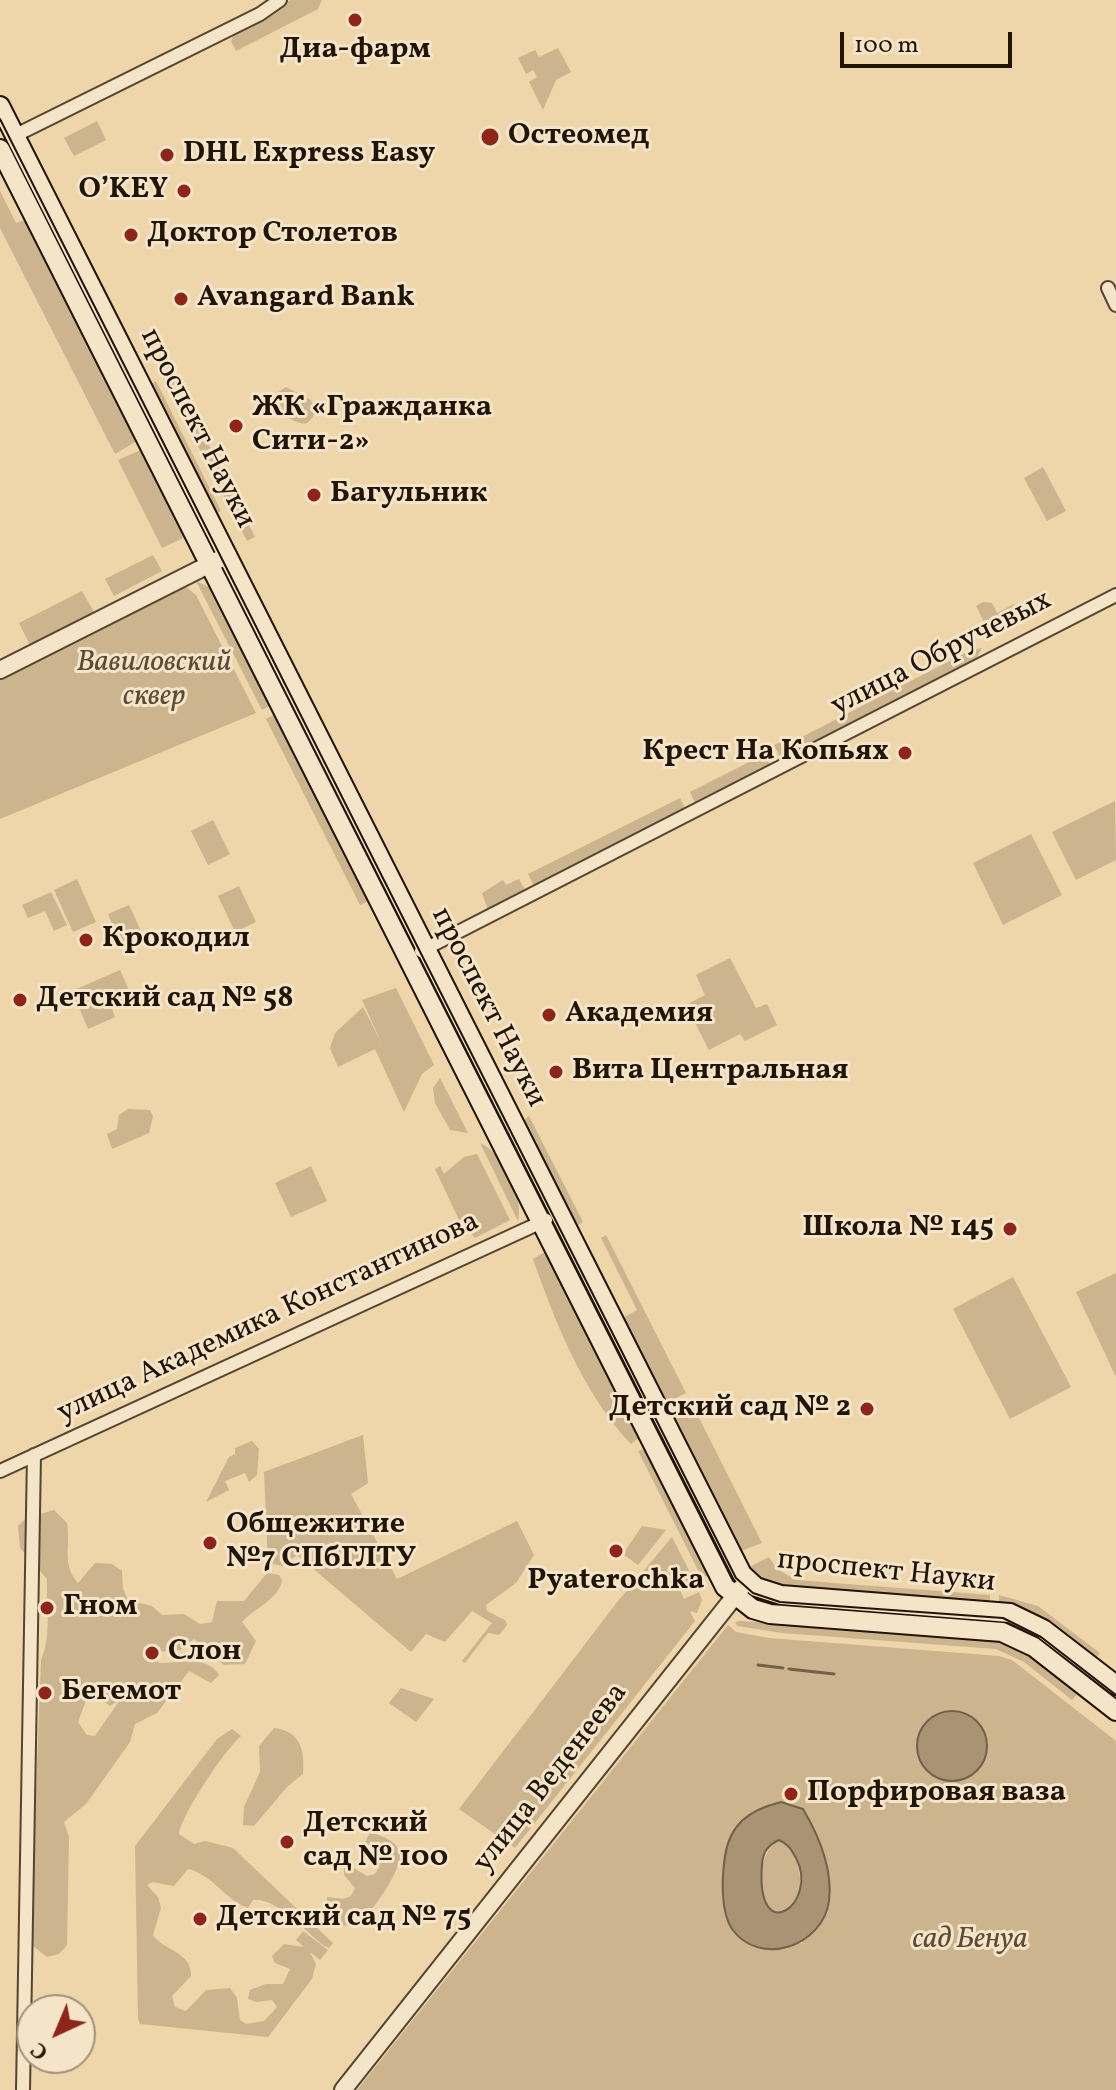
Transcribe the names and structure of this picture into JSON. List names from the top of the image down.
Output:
{
  "streets": {
    "main road": ["проспект Науки"],
    "street": ["улица Обручевых", "улица Академика Константинова", "улица Веденеева"]
  },
  "crossings": [
    ["проспект Науки", "улица Обручевых"],
    ["проспект Науки", "улица Академика Константинова"],
    ["проспект Науки", "улица Веденеева"]
  ],
  "parks": ["Вавиловский сквер", "сад Бенуа"],
  "places": [
    "Диа-фарм",
    "Остеомед",
    "DHL Express Easy",
    "O’KEY",
    "Доктор Столетов",
    "Avangard Bank",
    "ЖК «Гражданка Сити-2»",
    "Багульник",
    "Крест На Копьях",
    "Крокодил",
    "Детский сад № 58",
    "Академия",
    "Вита Центральная",
    "Школа № 145",
    "Детский сад № 2",
    "Общежитие №7 СПбГЛТУ",
    "Pyaterochka",
    "Гном",
    "Слон",
    "Бегемот",
    "Порфировая ваза",
    "Детский сад № 100",
    "Детский сад № 75"
  ],
  "scale_bar": "100 m",
  "north": "bottom left"
}
